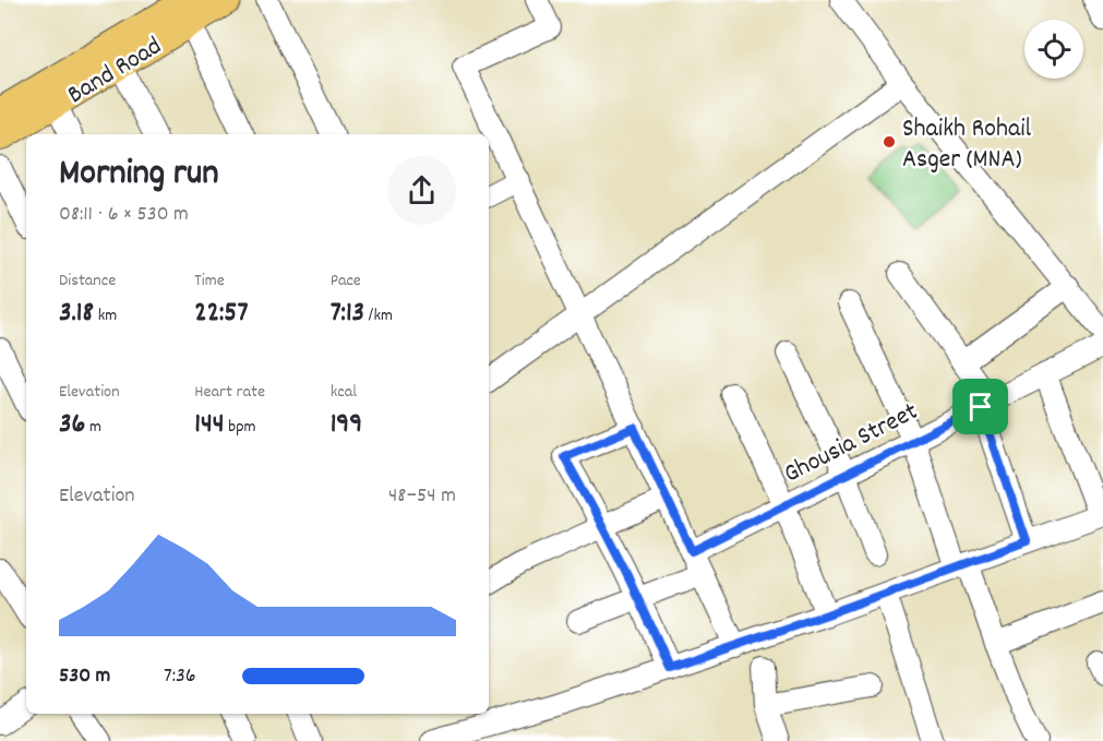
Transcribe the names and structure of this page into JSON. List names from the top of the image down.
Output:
{
  "streets": {
    "main road": ["Band Road"],
    "street": ["Ghousia Street"]
  },
  "places": ["Shaikh Rohail Asger (MNA)"],
  "page": {
    "heading": ["Morning run", "08:11 · 6 × 530 m"],
    "stats": [
      ["Distance", "3.18 km"],
      ["Time", "22:57"],
      ["Pace", "7:13 /km"],
      ["Elevation", "36 m"],
      ["Heart rate", "144 bpm"],
      ["kcal", "199"]
    ],
    "chart": ["Elevation", "48–54 m"],
    "list": [
      {
        "name": "530 m",
        "note": "7:36"
      }
    ]
  }
}
